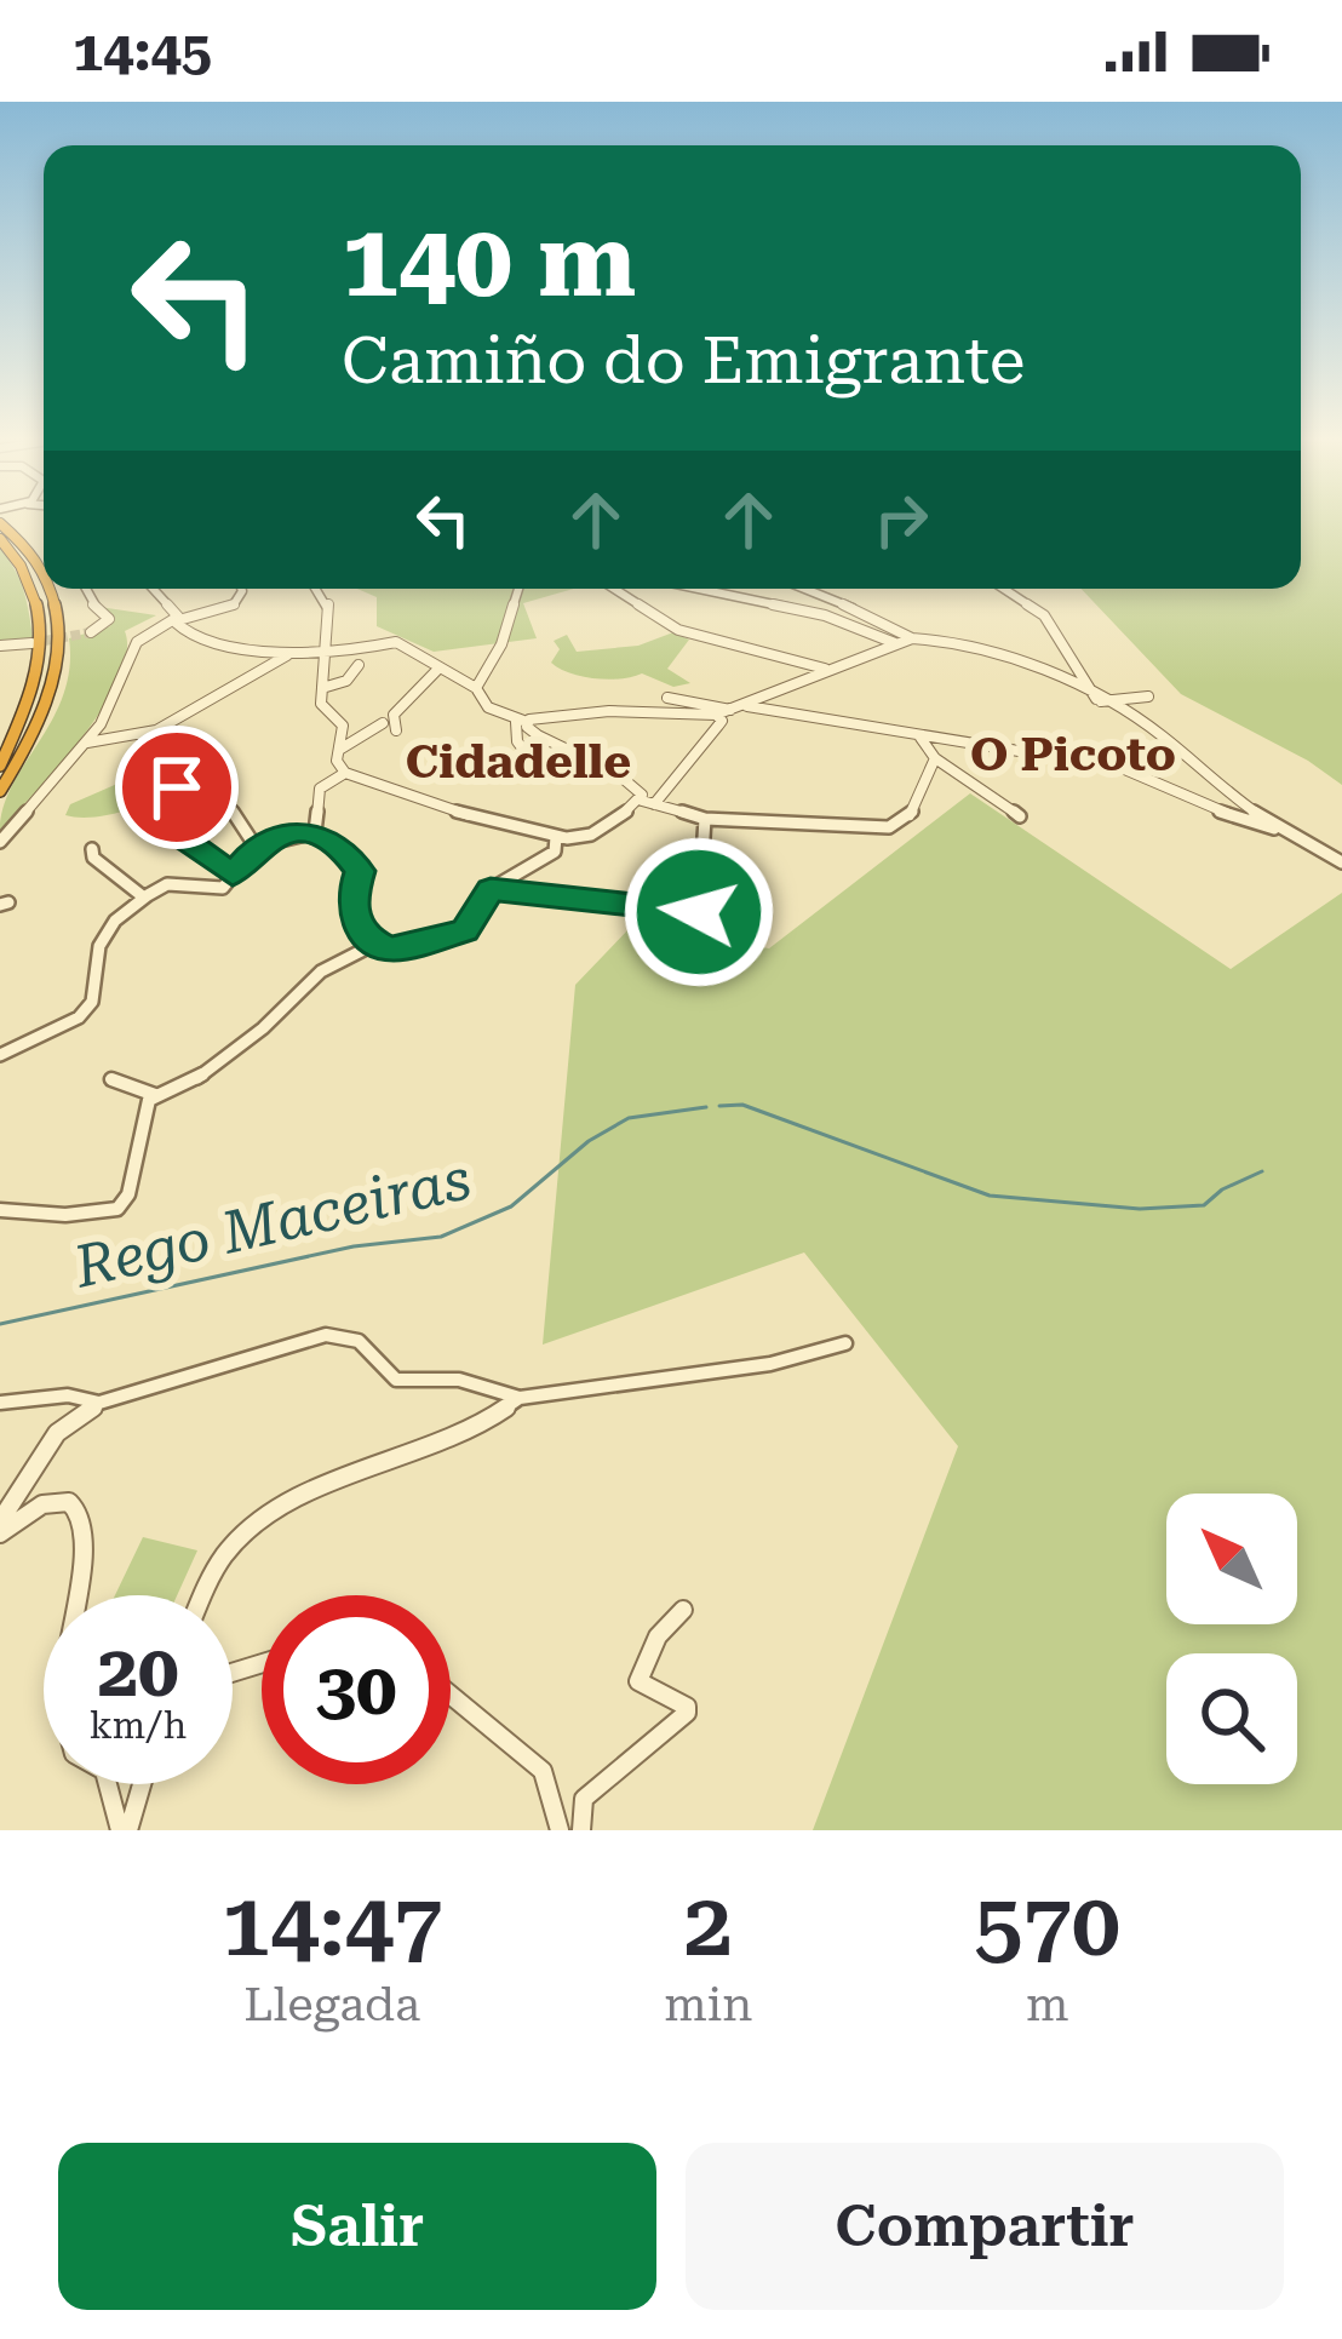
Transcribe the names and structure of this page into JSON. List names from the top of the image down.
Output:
{
  "districts": ["O Picoto", "Cidadelle"],
  "water": ["Rego Maceiras"],
  "north": "top left",
  "page": {
    "status": "14:45",
    "turn": ["140 m", "Camiño do Emigrante"],
    "speed": "20 km/h",
    "limit": "30",
    "eta": [
      "14:47",
      "Llegada",
      "2",
      "min",
      "570",
      "m"
    ],
    "buttons": ["Salir", "Compartir"]
  }
}
